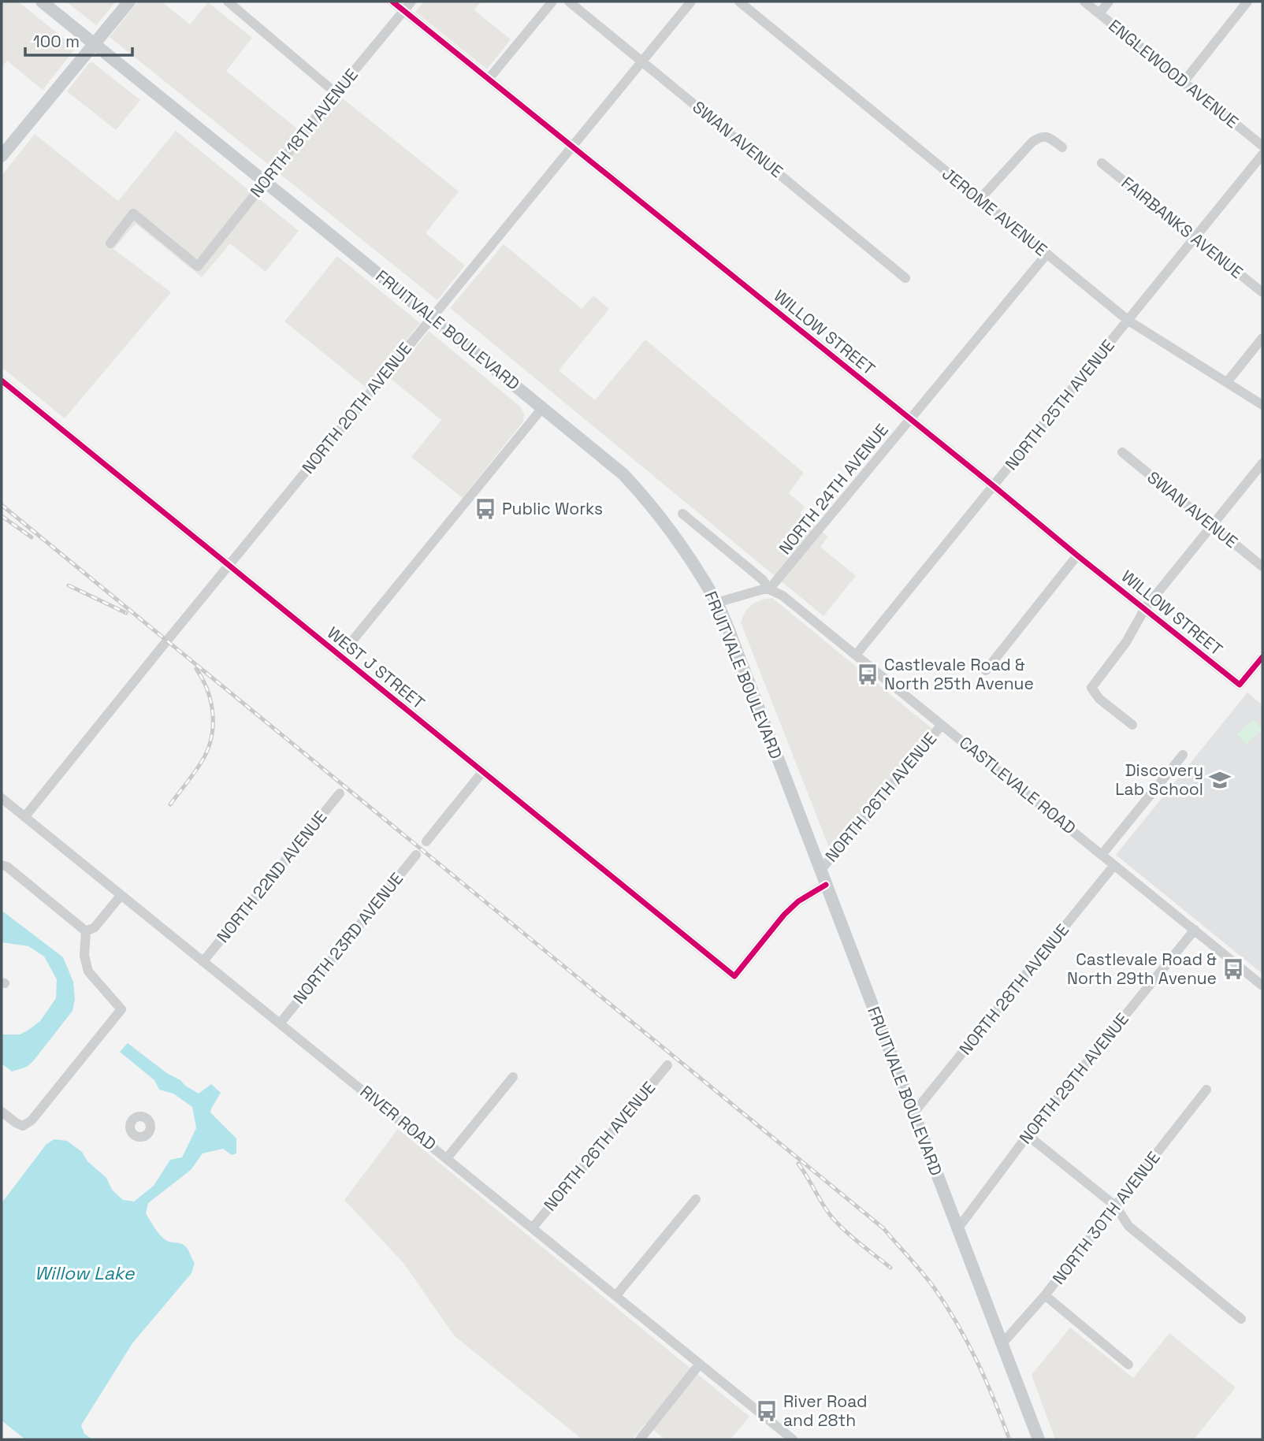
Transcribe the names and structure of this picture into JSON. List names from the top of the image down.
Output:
{
  "streets": {
    "main road": ["FRUITVALE BOULEVARD"],
    "street": [
      "ENGLEWOOD AVENUE",
      "NORTH 18TH AVENUE",
      "SWAN AVENUE",
      "JEROME AVENUE",
      "FAIRBANKS AVENUE",
      "WILLOW STREET",
      "NORTH 25TH AVENUE",
      "NORTH 20TH AVENUE",
      "NORTH 24TH AVENUE",
      "WEST J STREET",
      "CASTLEVALE ROAD",
      "NORTH 26TH AVENUE",
      "NORTH 22ND AVENUE",
      "NORTH 23RD AVENUE",
      "NORTH 28TH AVENUE",
      "NORTH 29TH AVENUE",
      "RIVER ROAD",
      "NORTH 30TH AVENUE"
    ]
  },
  "crossings": [
    ["NORTH 18TH AVENUE", "FRUITVALE BOULEVARD"],
    ["NORTH 18TH AVENUE", "WILLOW STREET"],
    ["SWAN AVENUE", "NORTH 20TH AVENUE"],
    ["JEROME AVENUE", "NORTH 25TH AVENUE"],
    ["JEROME AVENUE", "NORTH 24TH AVENUE"],
    ["FAIRBANKS AVENUE", "NORTH 25TH AVENUE"],
    ["FRUITVALE BOULEVARD", "NORTH 20TH AVENUE"],
    ["FRUITVALE BOULEVARD", "NORTH 26TH AVENUE"],
    ["FRUITVALE BOULEVARD", "NORTH 28TH AVENUE"],
    ["FRUITVALE BOULEVARD", "NORTH 29TH AVENUE"],
    ["FRUITVALE BOULEVARD", "NORTH 30TH AVENUE"],
    ["WILLOW STREET", "NORTH 25TH AVENUE"],
    ["WILLOW STREET", "NORTH 20TH AVENUE"],
    ["WILLOW STREET", "NORTH 24TH AVENUE"],
    ["NORTH 25TH AVENUE", "CASTLEVALE ROAD"],
    ["NORTH 20TH AVENUE", "WEST J STREET"],
    ["NORTH 20TH AVENUE", "RIVER ROAD"],
    ["NORTH 24TH AVENUE", "CASTLEVALE ROAD"],
    ["WEST J STREET", "NORTH 26TH AVENUE"],
    ["CASTLEVALE ROAD", "NORTH 26TH AVENUE"],
    ["CASTLEVALE ROAD", "NORTH 28TH AVENUE"],
    ["CASTLEVALE ROAD", "NORTH 29TH AVENUE"],
    ["NORTH 26TH AVENUE", "RIVER ROAD"],
    ["NORTH 22ND AVENUE", "RIVER ROAD"],
    ["NORTH 23RD AVENUE", "RIVER ROAD"]
  ],
  "water": ["Willow Lake"],
  "places": {
    "bus stop": [
      "Public Works",
      "Castlevale Road & North 25th Avenue",
      "Castlevale Road & North 29th Avenue",
      "River Road and 28th"
    ],
    "school or university": ["Discovery Lab School"]
  },
  "scale_bar": "100 m"
}
